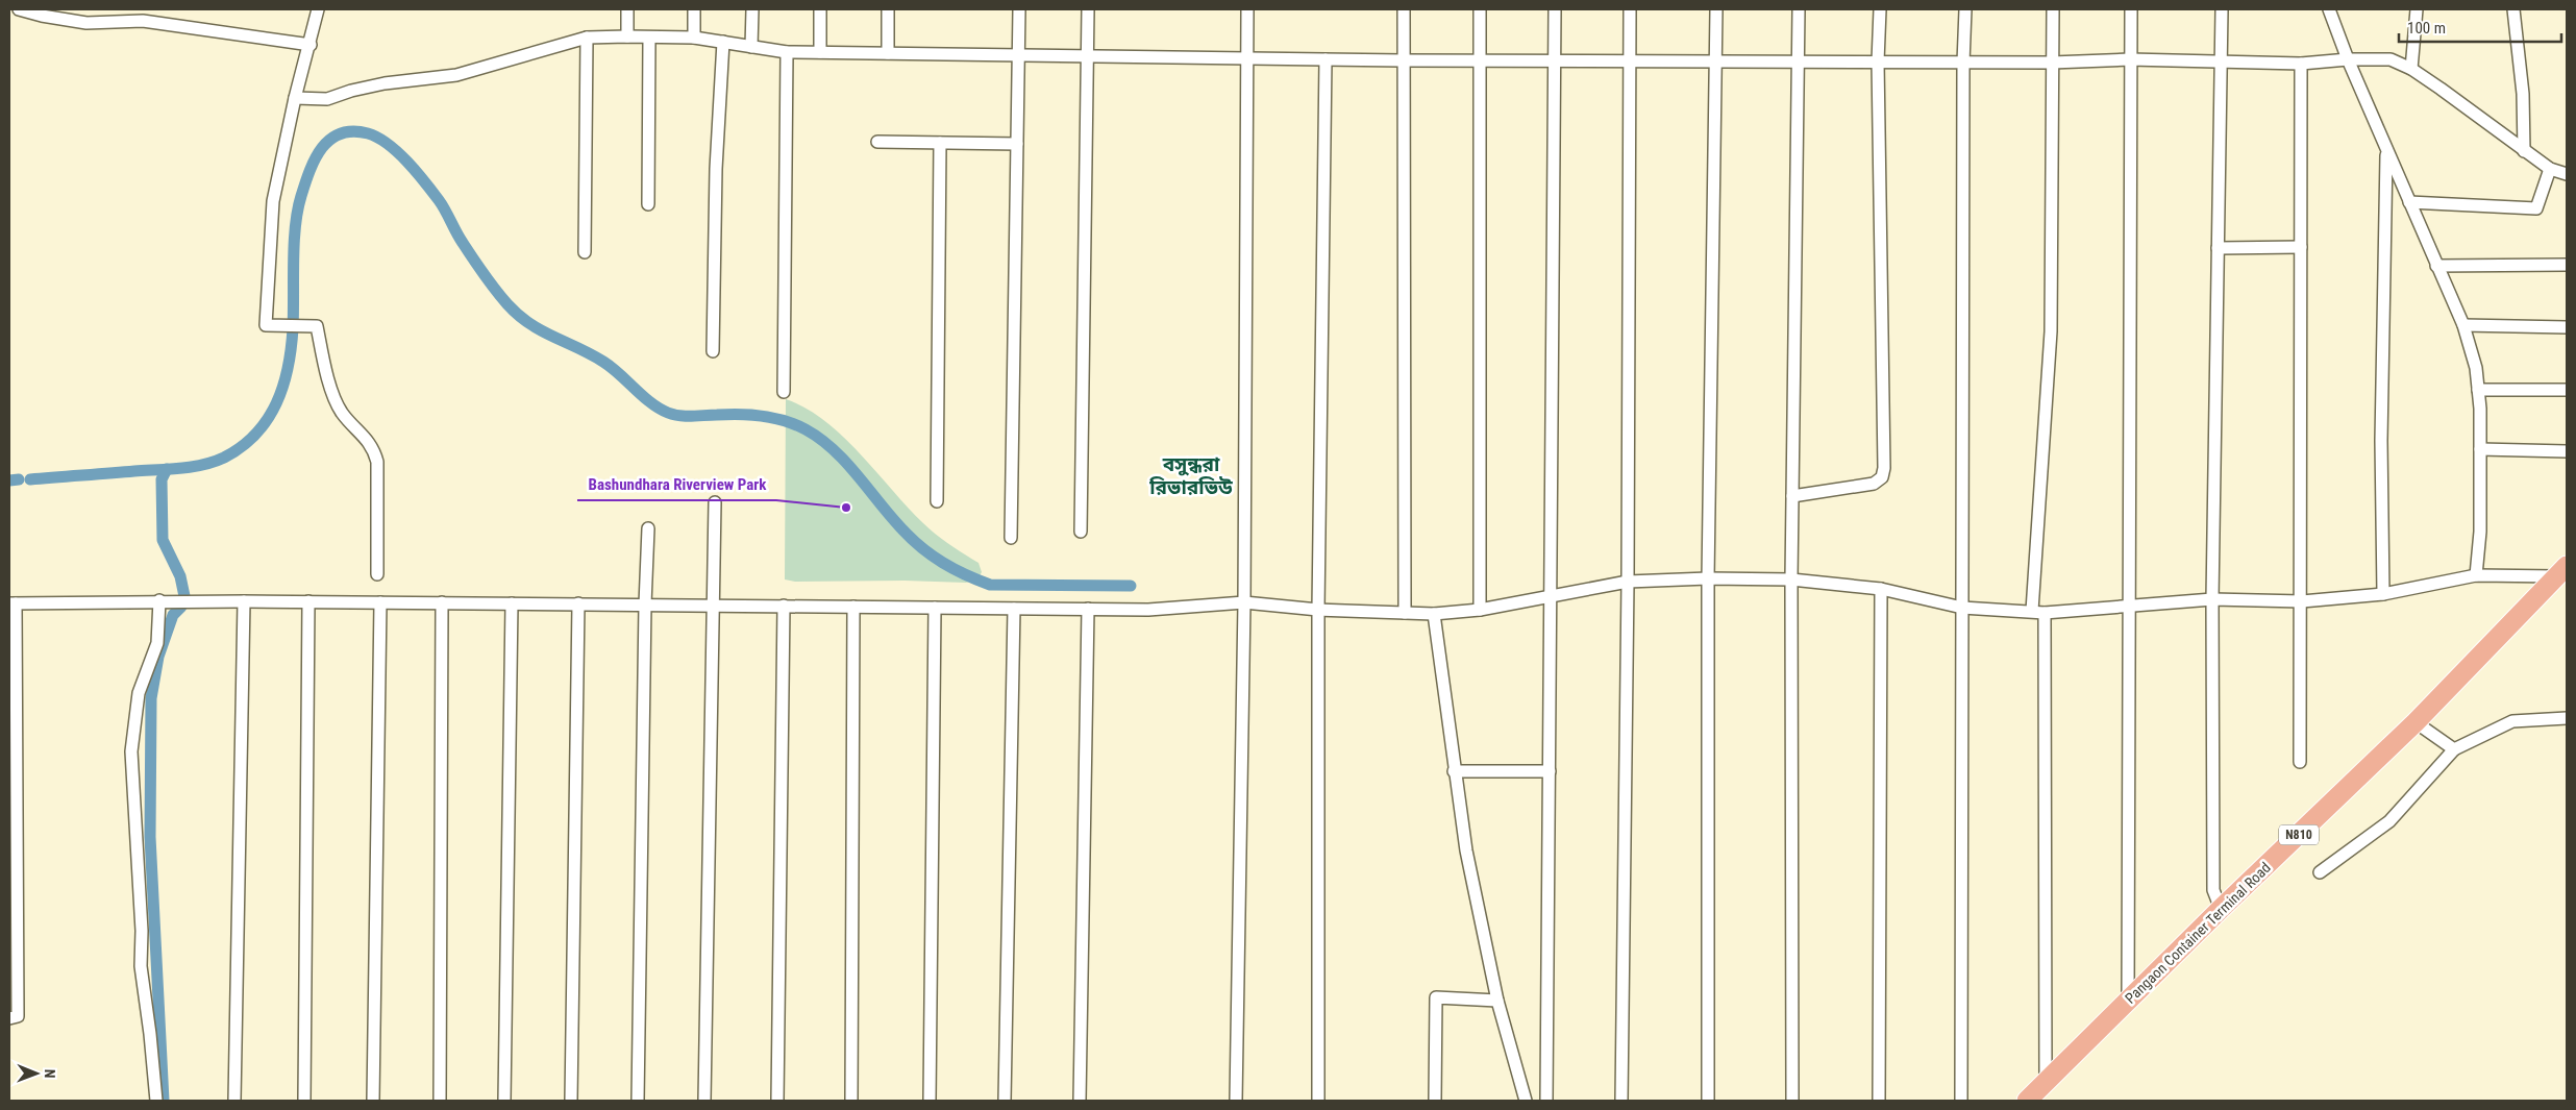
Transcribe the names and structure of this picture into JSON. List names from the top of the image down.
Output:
{
  "streets": {
    "highway": ["N810", "Pangaon Container Terminal Road"]
  },
  "districts": ["বসুন্ধরা রিভারভিউ"],
  "places": ["Bashundhara Riverview Park"],
  "scale_bar": "100 m",
  "north": "right"
}
